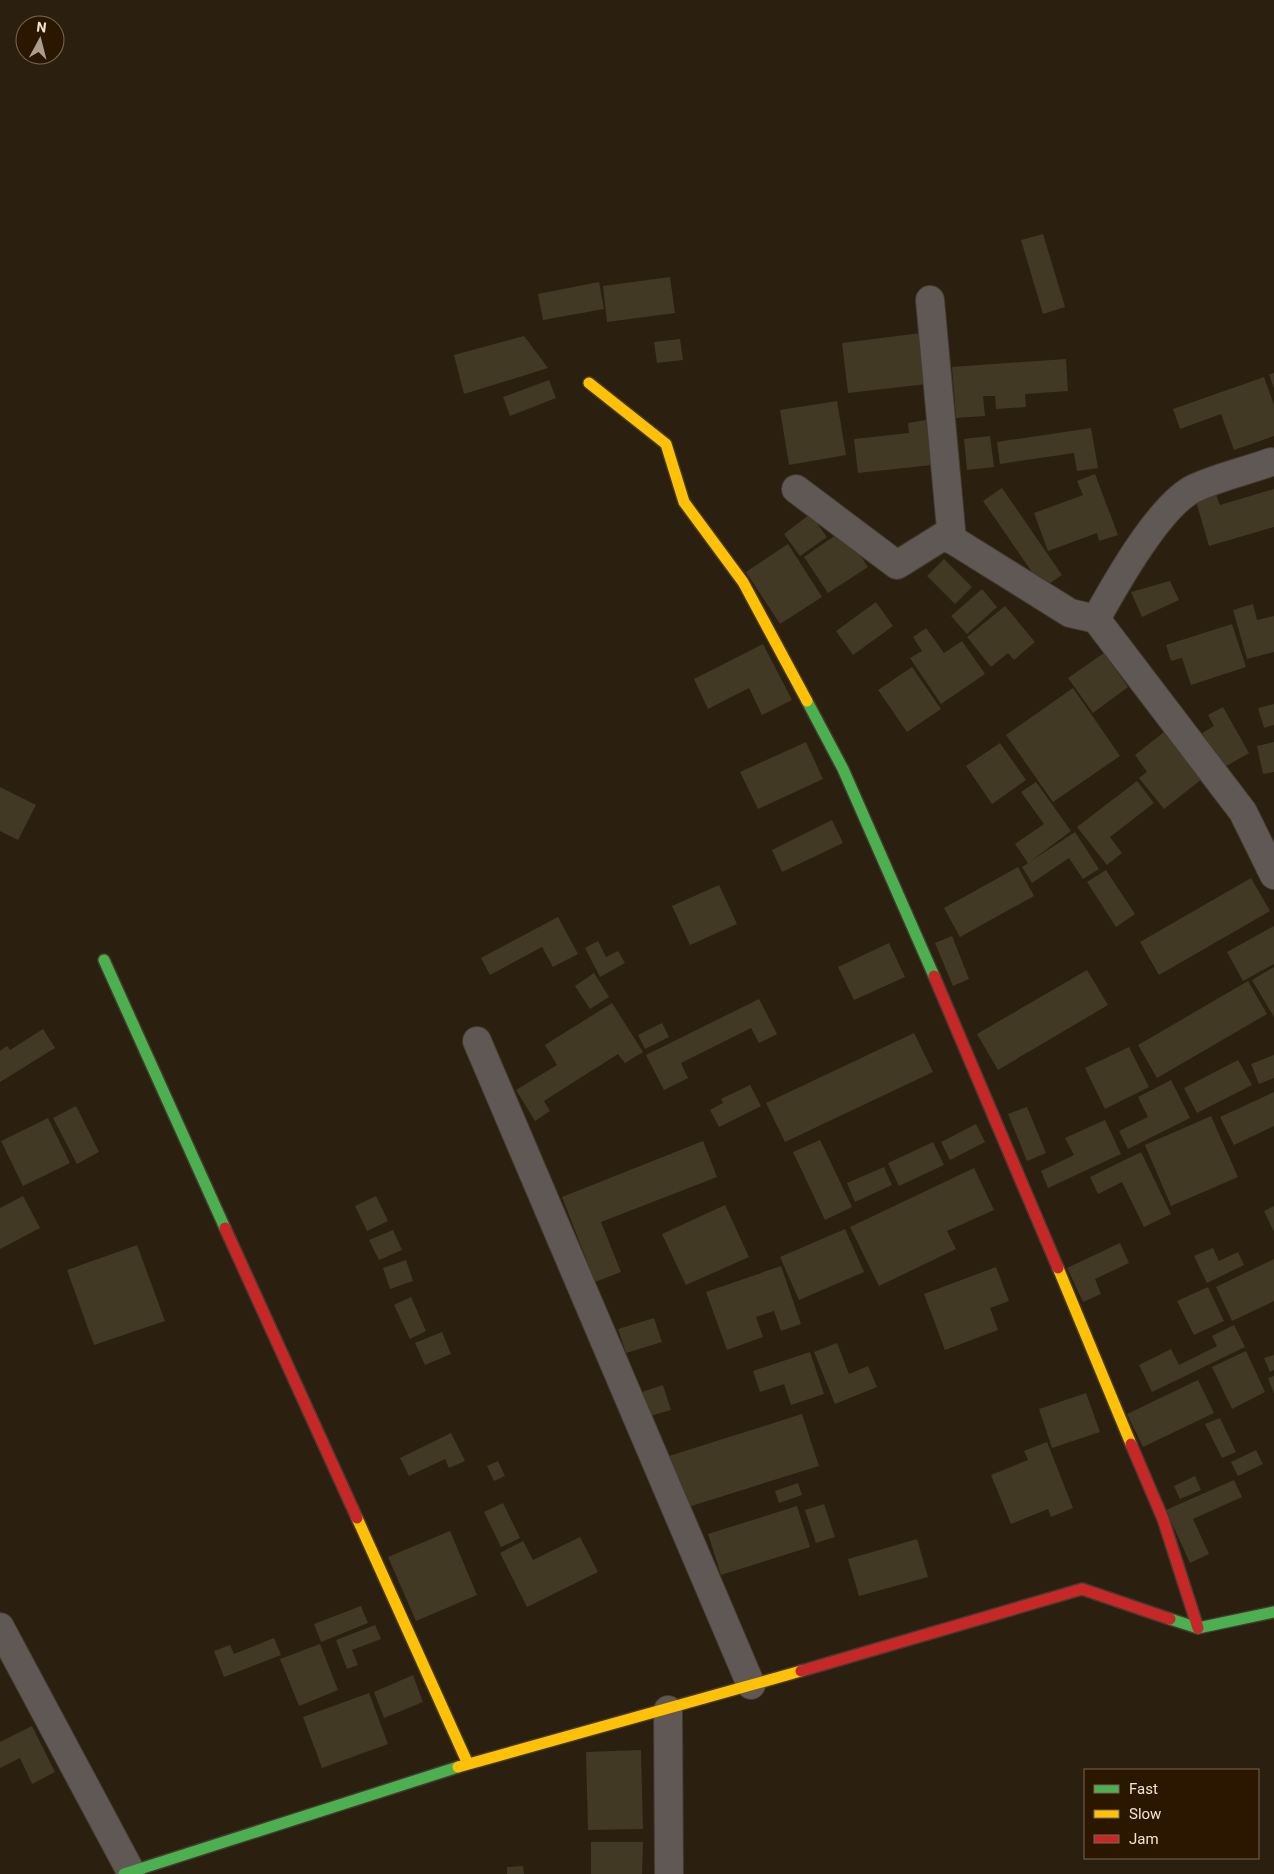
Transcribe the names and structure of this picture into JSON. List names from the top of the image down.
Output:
{
  "legend": ["Fast", "Slow", "Jam"],
  "north": "top"
}
